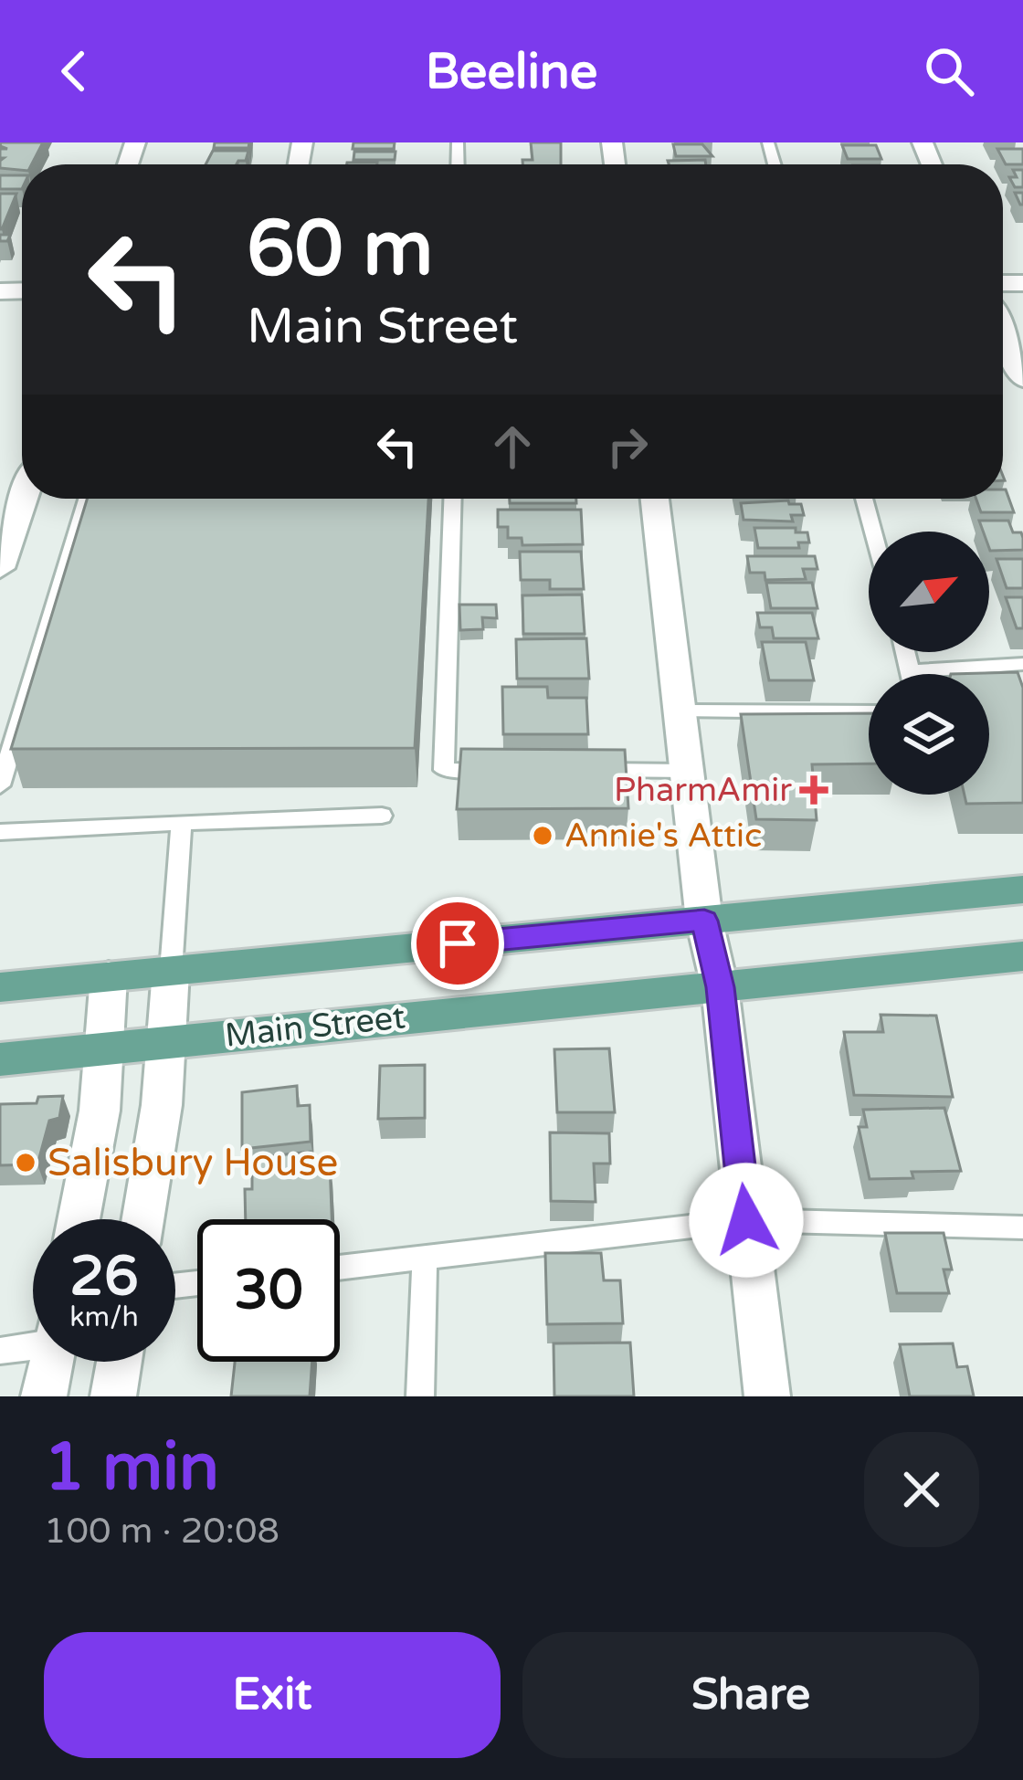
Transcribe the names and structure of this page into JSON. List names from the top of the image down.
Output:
{
  "streets": {
    "main road": ["Main Street"]
  },
  "places": {
    "health": ["PharmAmir"],
    "other": ["Annie's Attic", "Salisbury House"]
  },
  "north": "top right",
  "page": {
    "header": "Beeline",
    "turn": ["60 m", "Main Street"],
    "speed": "26 km/h",
    "limit": "30",
    "heading": ["1 min", "100 m · 20:08"],
    "buttons": ["Exit", "Share"]
  }
}
